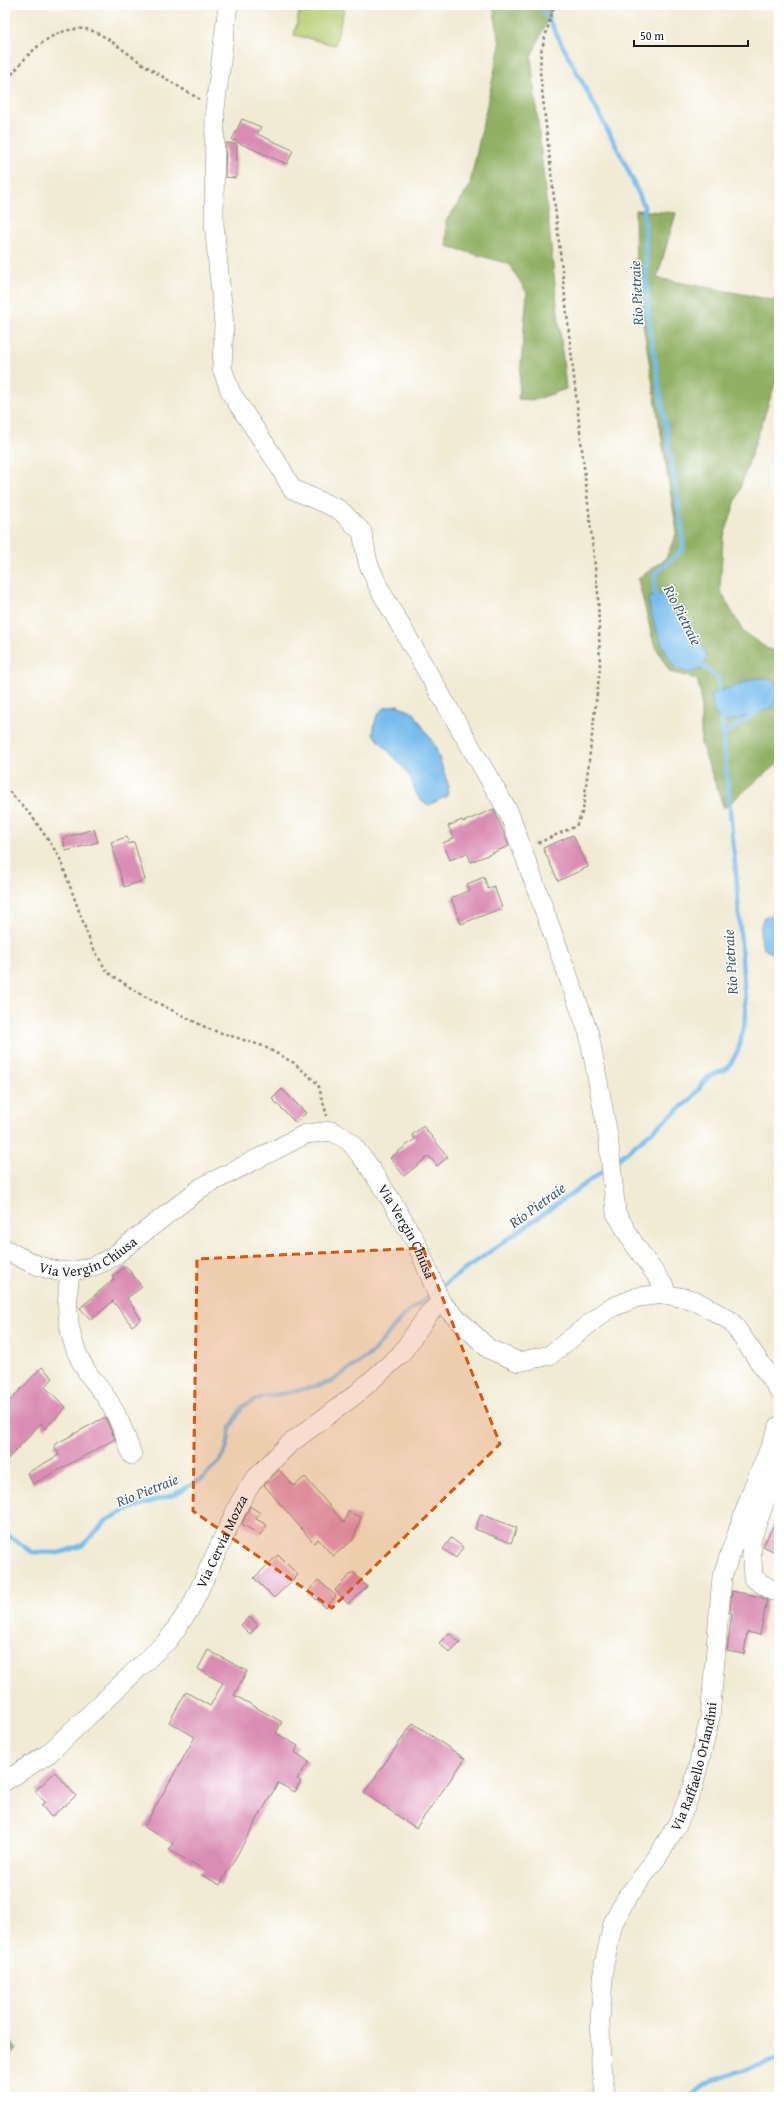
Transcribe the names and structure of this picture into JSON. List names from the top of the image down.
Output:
{
  "streets": {
    "street": ["Via Vergin Chiusa", "Via Cervia Mozza", "Via Raffaello Orlandini"]
  },
  "crossings": [
    ["Via Vergin Chiusa", "Via Cervia Mozza"]
  ],
  "water": ["Rio Pietraie"],
  "scale_bar": "50 m"
}
